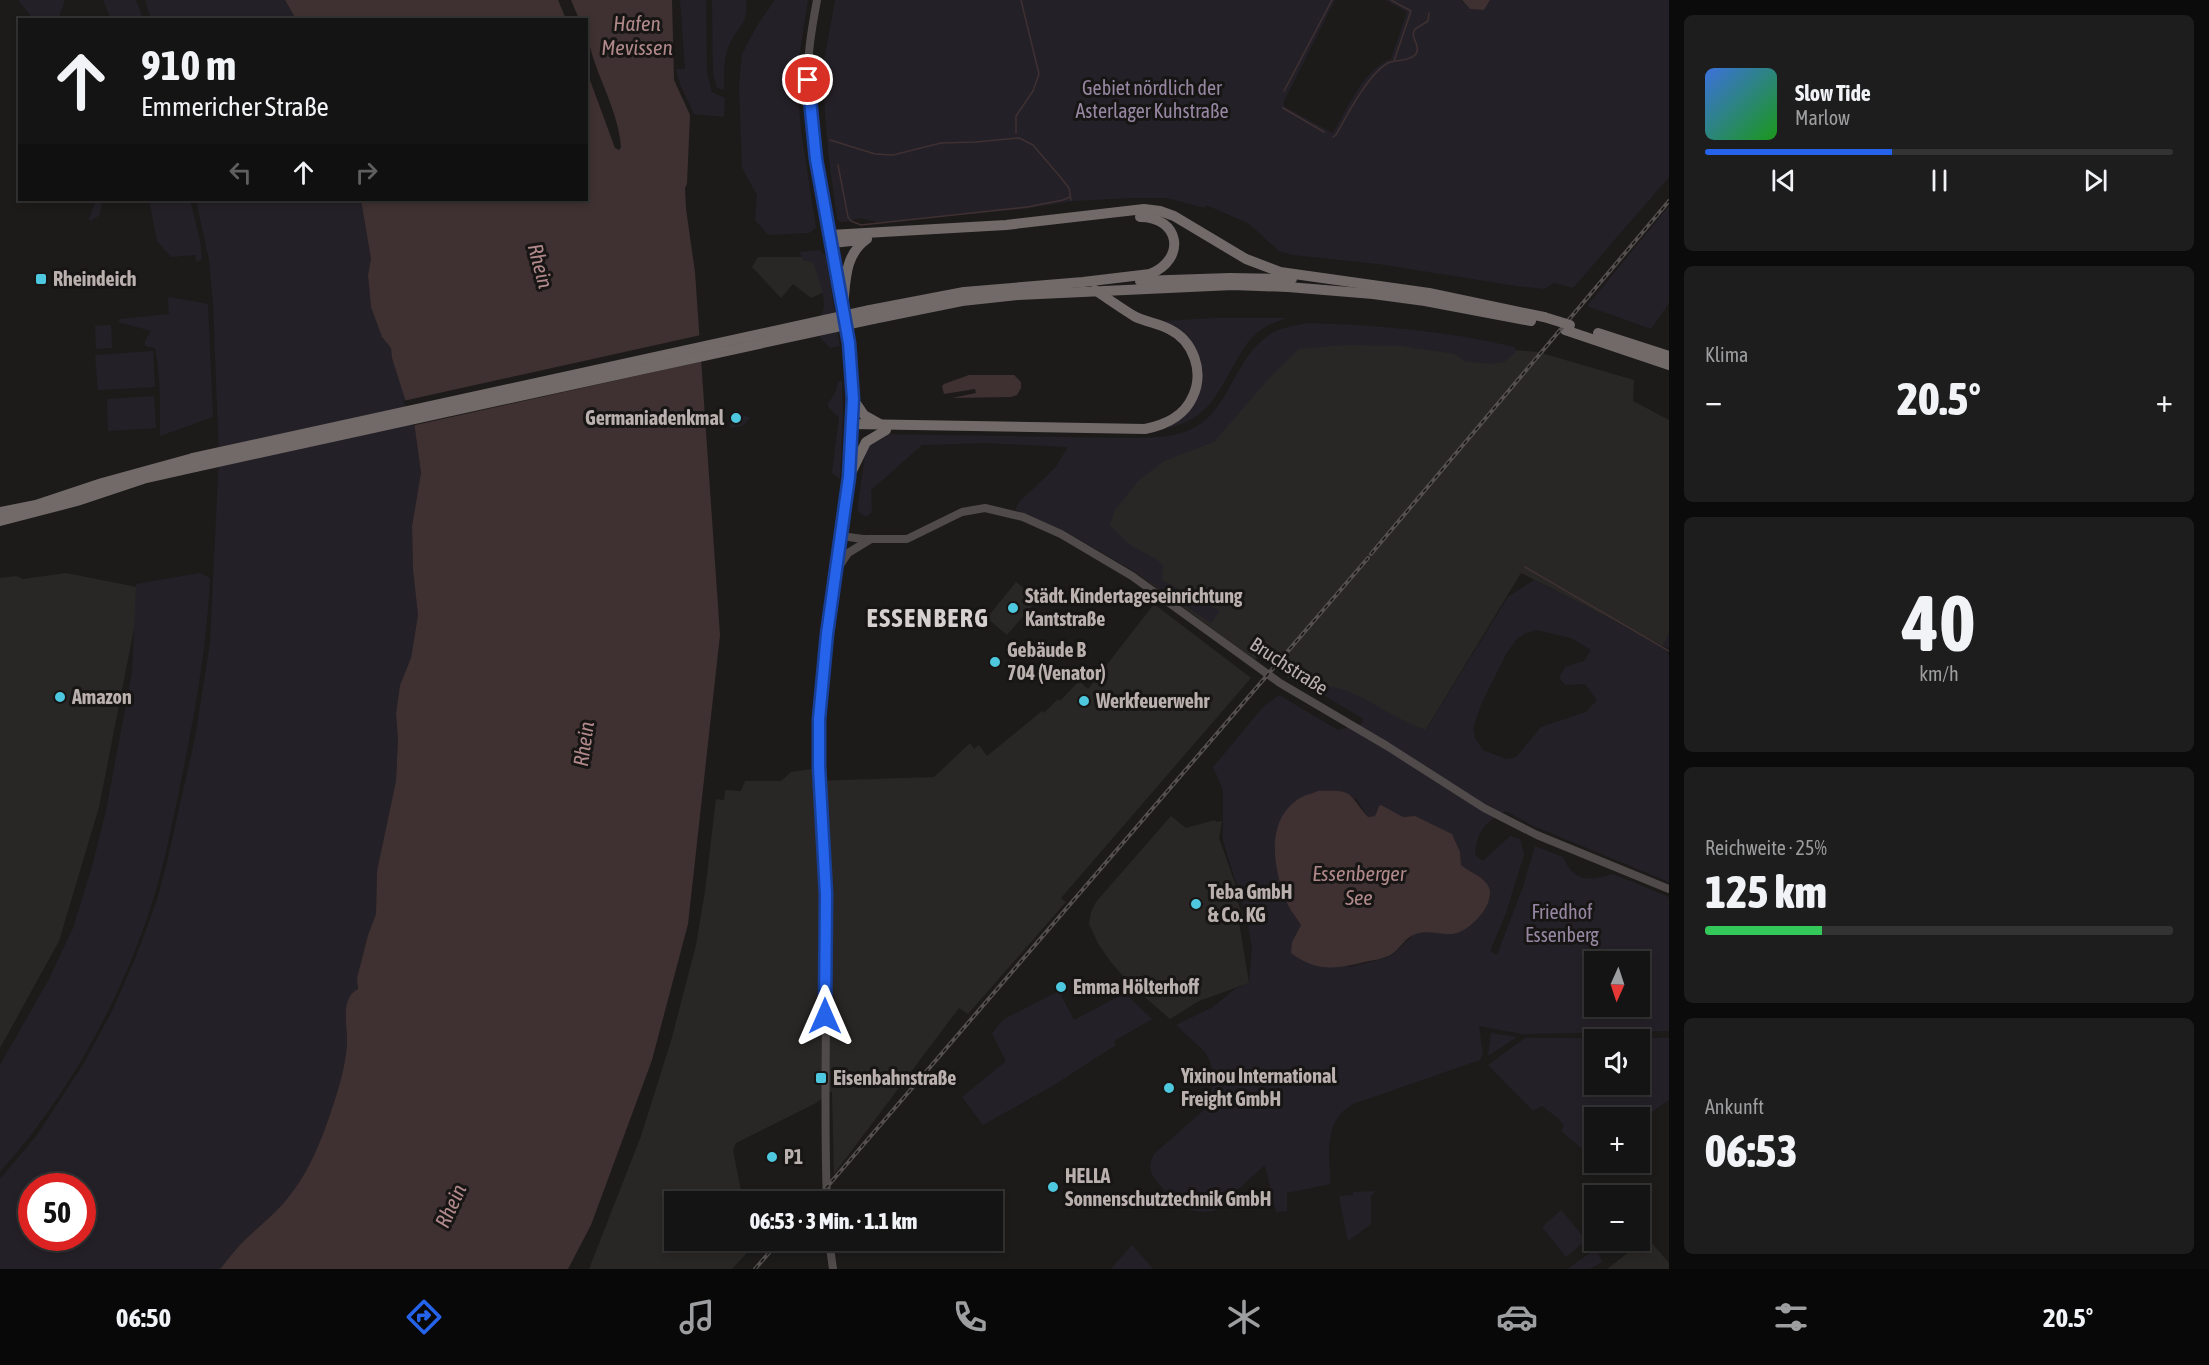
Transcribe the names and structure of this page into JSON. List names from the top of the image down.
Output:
{
  "streets": {
    "main road": ["Bruchstraße"]
  },
  "districts": ["ESSENBERG"],
  "water": ["Hafen Mevissen", "Rhein", "Essenberger See"],
  "parks": ["Gebiet nördlich der Asterlager Kuhstraße", "Friedhof Essenberg"],
  "places": {
    "transit": ["Rheindeich", "Eisenbahnstraße"],
    "other": [
      "Germaniadenkmal",
      "Städt. Kindertageseinrichtung Kantstraße",
      "Gebäude B 704 (Venator)",
      "Amazon",
      "Werkfeuerwehr",
      "Teba GmbH & Co. KG",
      "Emma Hölterhoff",
      "Yixinou International Freight GmbH",
      "P1",
      "HELLA Sonnenschutztechnik GmbH"
    ]
  },
  "north": "bottom",
  "page": {
    "turn": ["910 m", "Emmericher Straße"],
    "song": ["Slow Tide", "Marlow"],
    "tile": [
      "Klima",
      ["40", "km/h"],
      ["Reichweite · 25%", "125 km"],
      ["Ankunft", "06:53"]
    ],
    "heat": ["−", "20.5°", "+"],
    "map_buttons": ["+", "−"],
    "limit": "50",
    "trip": "06:53 · 3 Min. · 1.1 km",
    "tabs": ["06:50", "20.5°"]
  }
}
